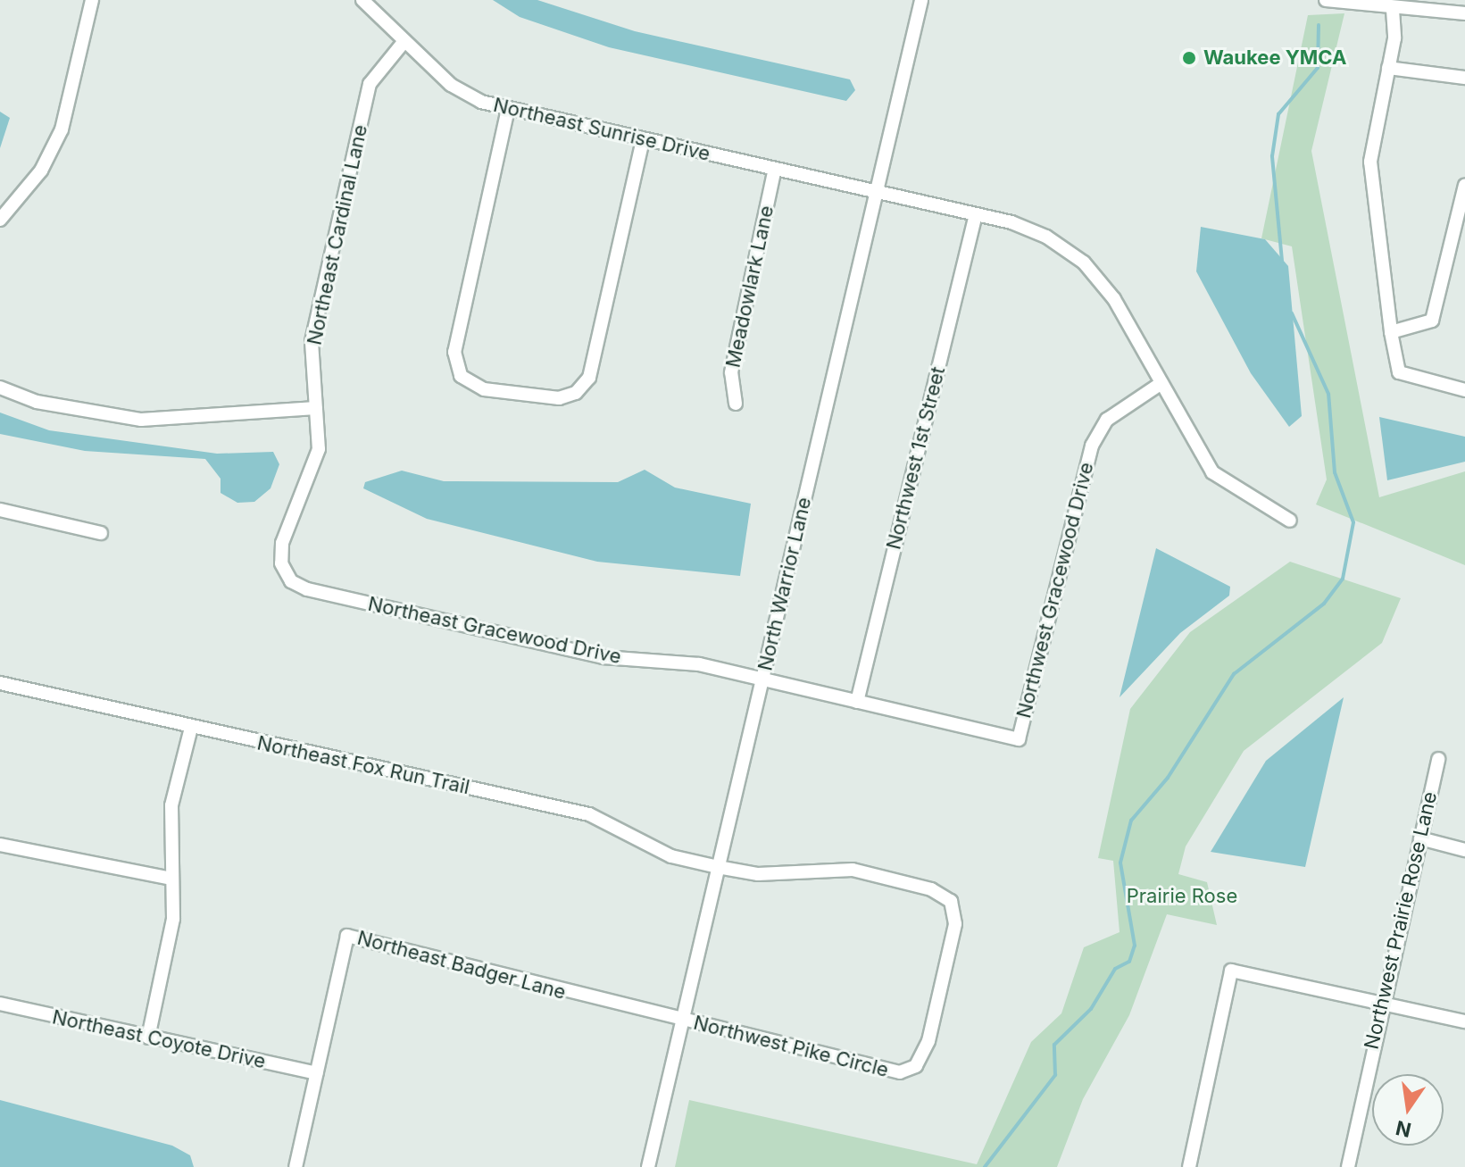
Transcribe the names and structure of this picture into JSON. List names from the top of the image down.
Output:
{
  "streets": {
    "street": [
      "Northeast Sunrise Drive",
      "Northeast Cardinal Lane",
      "Meadowlark Lane",
      "Northwest 1st Street",
      "North Warrior Lane",
      "Northwest Gracewood Drive",
      "Northeast Gracewood Drive",
      "Northeast Fox Run Trail",
      "Northwest Prairie Rose Lane",
      "Northeast Badger Lane",
      "Northeast Coyote Drive",
      "Northwest Pike Circle"
    ]
  },
  "crossings": [
    ["Northeast Sunrise Drive", "Northeast Cardinal Lane"],
    ["Northeast Sunrise Drive", "Meadowlark Lane"],
    ["Northeast Sunrise Drive", "Northwest 1st Street"],
    ["Northeast Sunrise Drive", "North Warrior Lane"],
    ["Northeast Sunrise Drive", "Northwest Gracewood Drive"],
    ["Northeast Cardinal Lane", "Northeast Gracewood Drive"],
    ["Northwest 1st Street", "Northwest Gracewood Drive"],
    ["North Warrior Lane", "Northwest Gracewood Drive"],
    ["North Warrior Lane", "Northeast Gracewood Drive"],
    ["North Warrior Lane", "Northeast Fox Run Trail"],
    ["North Warrior Lane", "Northeast Badger Lane"],
    ["North Warrior Lane", "Northwest Pike Circle"],
    ["Northwest Gracewood Drive", "Northeast Gracewood Drive"],
    ["Northeast Fox Run Trail", "Northwest Pike Circle"],
    ["Northeast Badger Lane", "Northeast Coyote Drive"],
    ["Northeast Badger Lane", "Northwest Pike Circle"]
  ],
  "parks": ["Prairie Rose"],
  "places": ["Waukee YMCA"],
  "north": "bottom"
}
